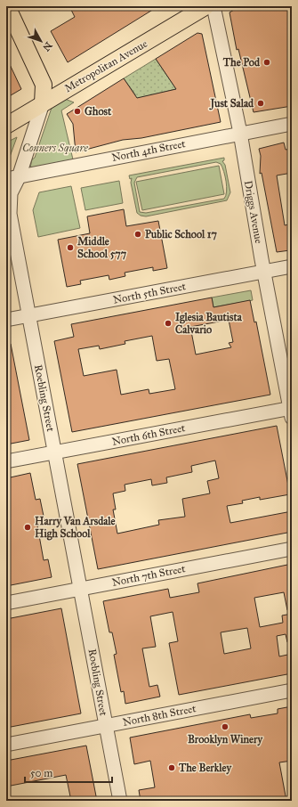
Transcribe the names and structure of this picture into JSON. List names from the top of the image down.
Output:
{
  "streets": {
    "main road": ["Metropolitan Avenue", "Roebling Street"],
    "street": [
      "North 4th Street",
      "Driggs Avenue",
      "North 5th Street",
      "North 6th Street",
      "North 7th Street",
      "North 8th Street"
    ]
  },
  "crossings": [
    ["Metropolitan Avenue", "Roebling Street"],
    ["North 4th Street", "Driggs Avenue"],
    ["North 4th Street", "Roebling Street"],
    ["Driggs Avenue", "North 5th Street"],
    ["Driggs Avenue", "North 6th Street"],
    ["North 5th Street", "Roebling Street"],
    ["Roebling Street", "North 6th Street"],
    ["Roebling Street", "North 7th Street"],
    ["Roebling Street", "North 8th Street"]
  ],
  "parks": ["Conners Square"],
  "places": [
    "The Pod",
    "Just Salad",
    "Ghost",
    "Public School 17",
    "Middle School 577",
    "Iglesia Bautista Calvario",
    "Harry Van Arsdale High School",
    "Brooklyn Winery",
    "The Berkley"
  ],
  "scale_bar": "50 m",
  "north": "bottom right"
}
